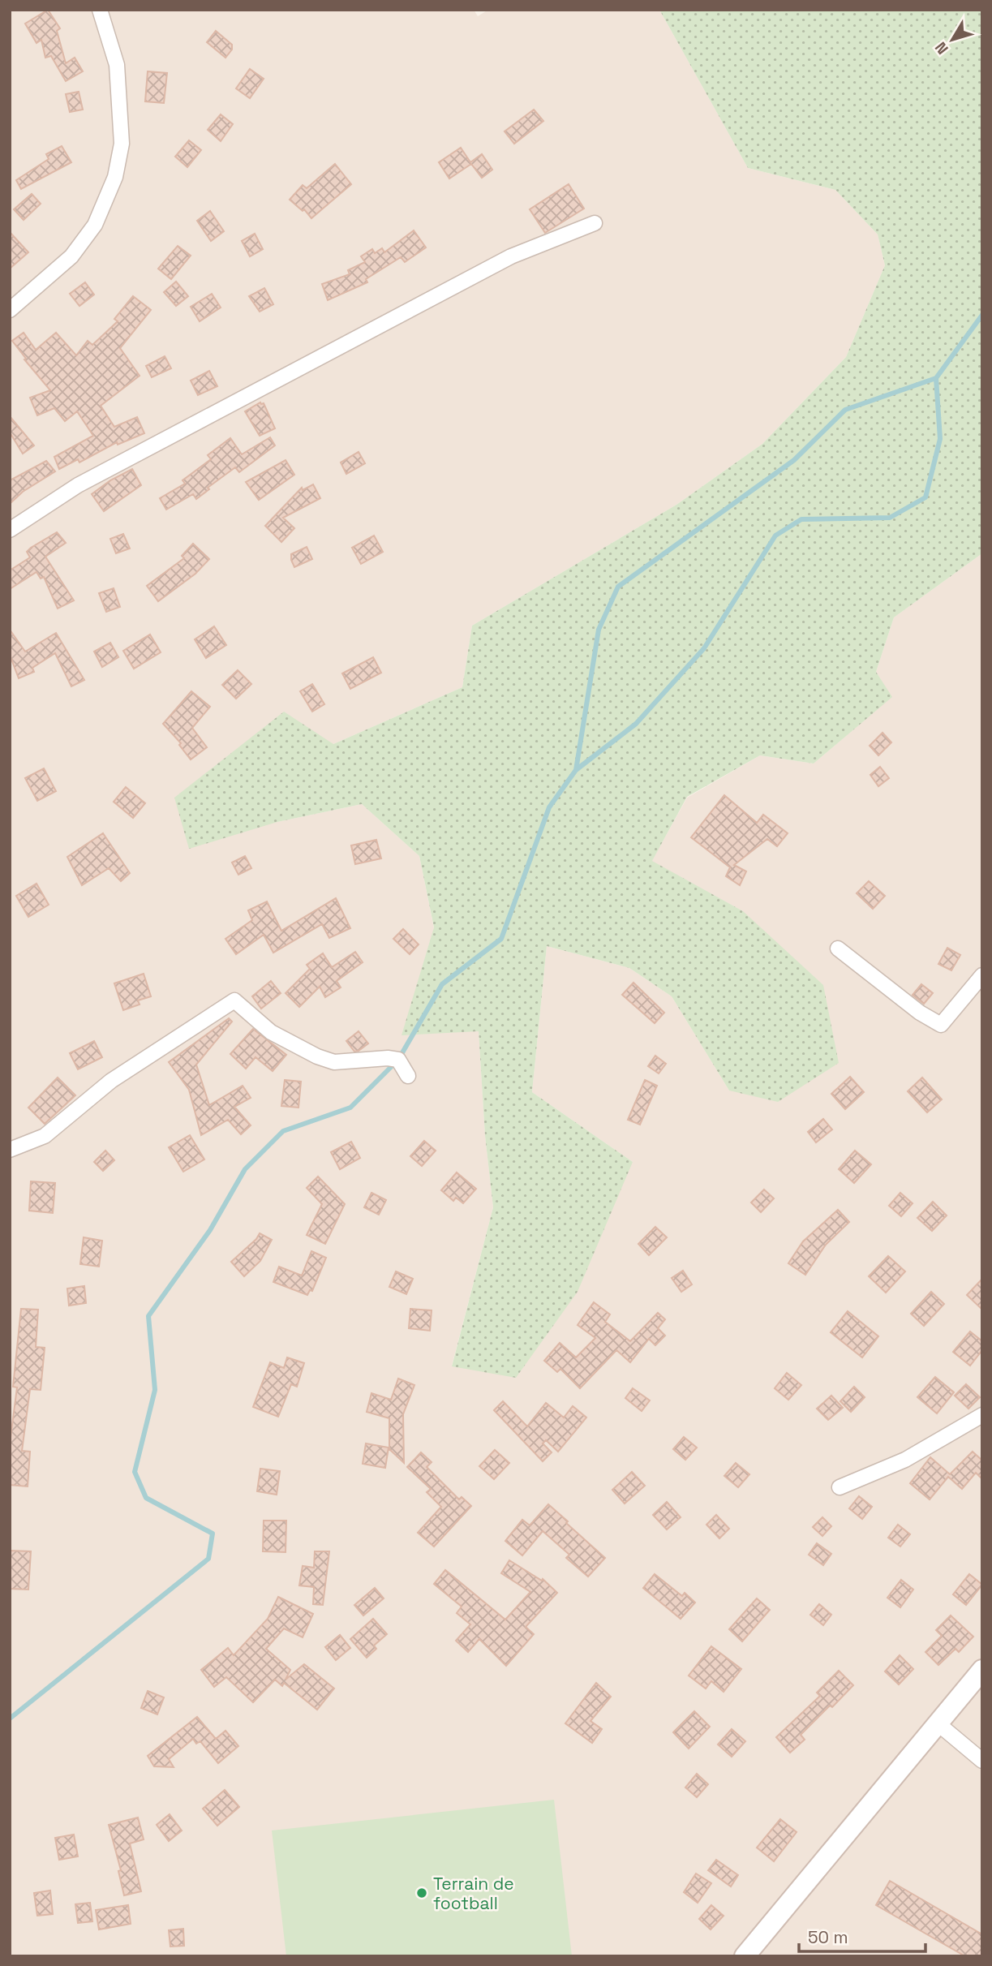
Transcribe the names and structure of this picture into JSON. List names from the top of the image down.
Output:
{
  "places": ["Terrain de football"],
  "scale_bar": "50 m",
  "north": "bottom left"
}
